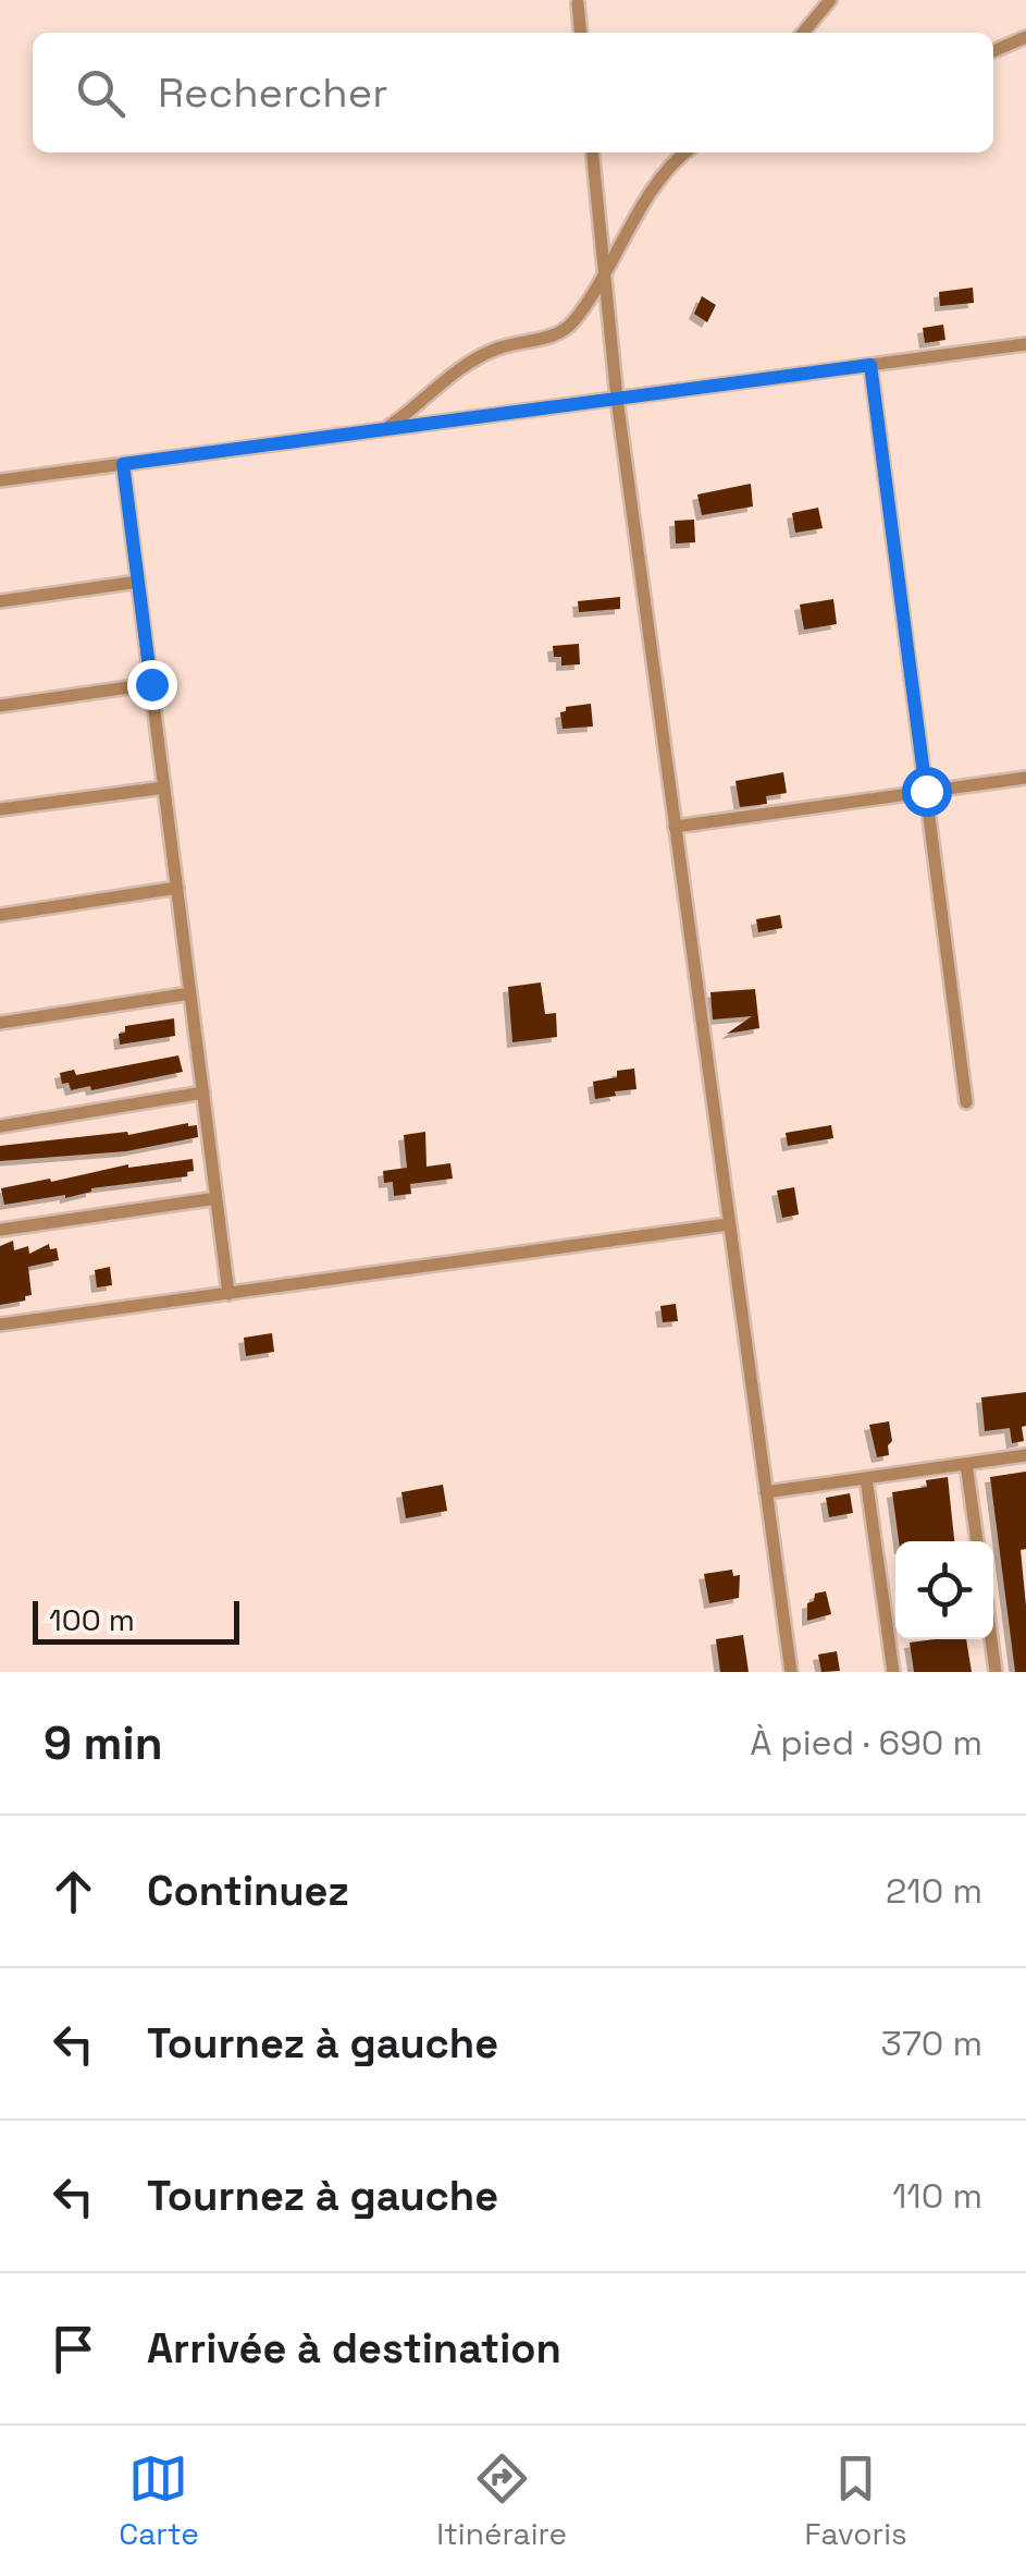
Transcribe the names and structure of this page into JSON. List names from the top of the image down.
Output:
{
  "scale_bar": "100 m",
  "page": {
    "search": "Rechercher",
    "scale": "100 m",
    "heading": ["9 min", "À pied · 690 m"],
    "list": [
      ["Continuez", "210 m"],
      ["Tournez à gauche", "370 m"],
      ["Tournez à gauche", "110 m"],
      "Arrivée à destination"
    ],
    "nav": ["Carte", "Itinéraire", "Favoris"]
  }
}
